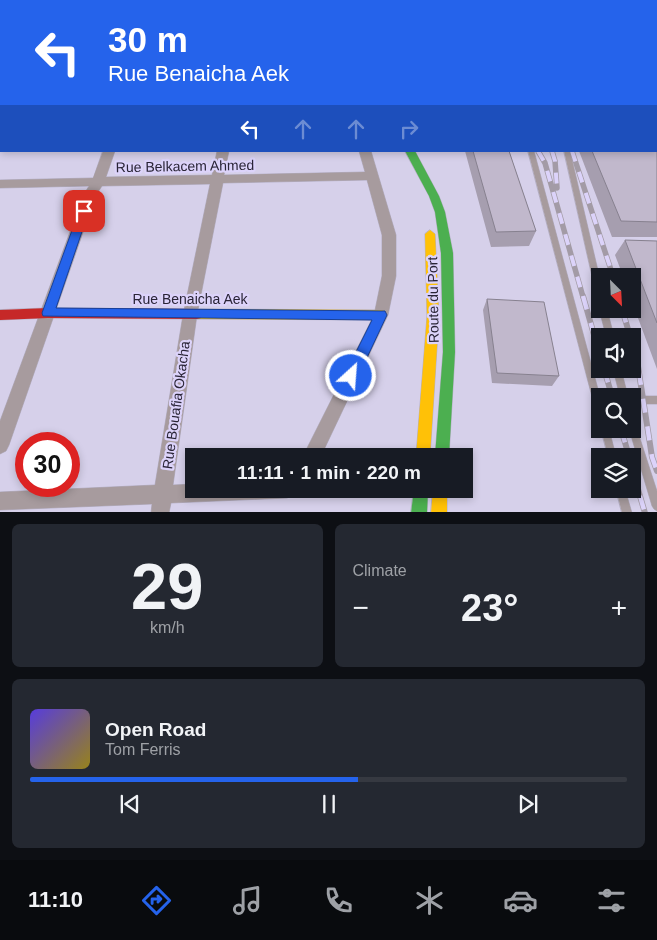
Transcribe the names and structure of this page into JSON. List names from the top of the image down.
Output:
{
  "streets": {
    "main road": ["Rue Benaicha Aek", "Route du Port"],
    "street": ["Rue Belkacem Ahmed", "Rue Bouafia Okacha"]
  },
  "crossings": [
    ["Rue Belkacem Ahmed", "Rue Bouafia Okacha"],
    ["Rue Benaicha Aek", "Rue Bouafia Okacha"]
  ],
  "north": "bottom right",
  "page": {
    "turn": ["30 m", "Rue Benaicha Aek"],
    "limit": "30",
    "trip": "11:11 · 1 min · 220 m",
    "tile": [
      ["29", "km/h"],
      "Climate"
    ],
    "heat": ["−", "23°", "+"],
    "song": ["Open Road", "Tom Ferris"],
    "tabs": "11:10"
  }
}
